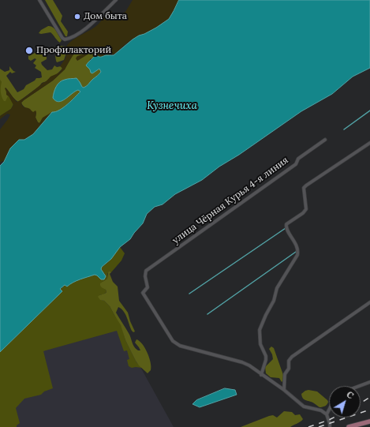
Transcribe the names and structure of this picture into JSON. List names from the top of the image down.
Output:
{
  "streets": {
    "street": ["улица Чёрная Курья 4-я линия"]
  },
  "water": ["Кузнечиха"],
  "places": ["Дом быта", "Профилакторий"],
  "north": "top right"
}
